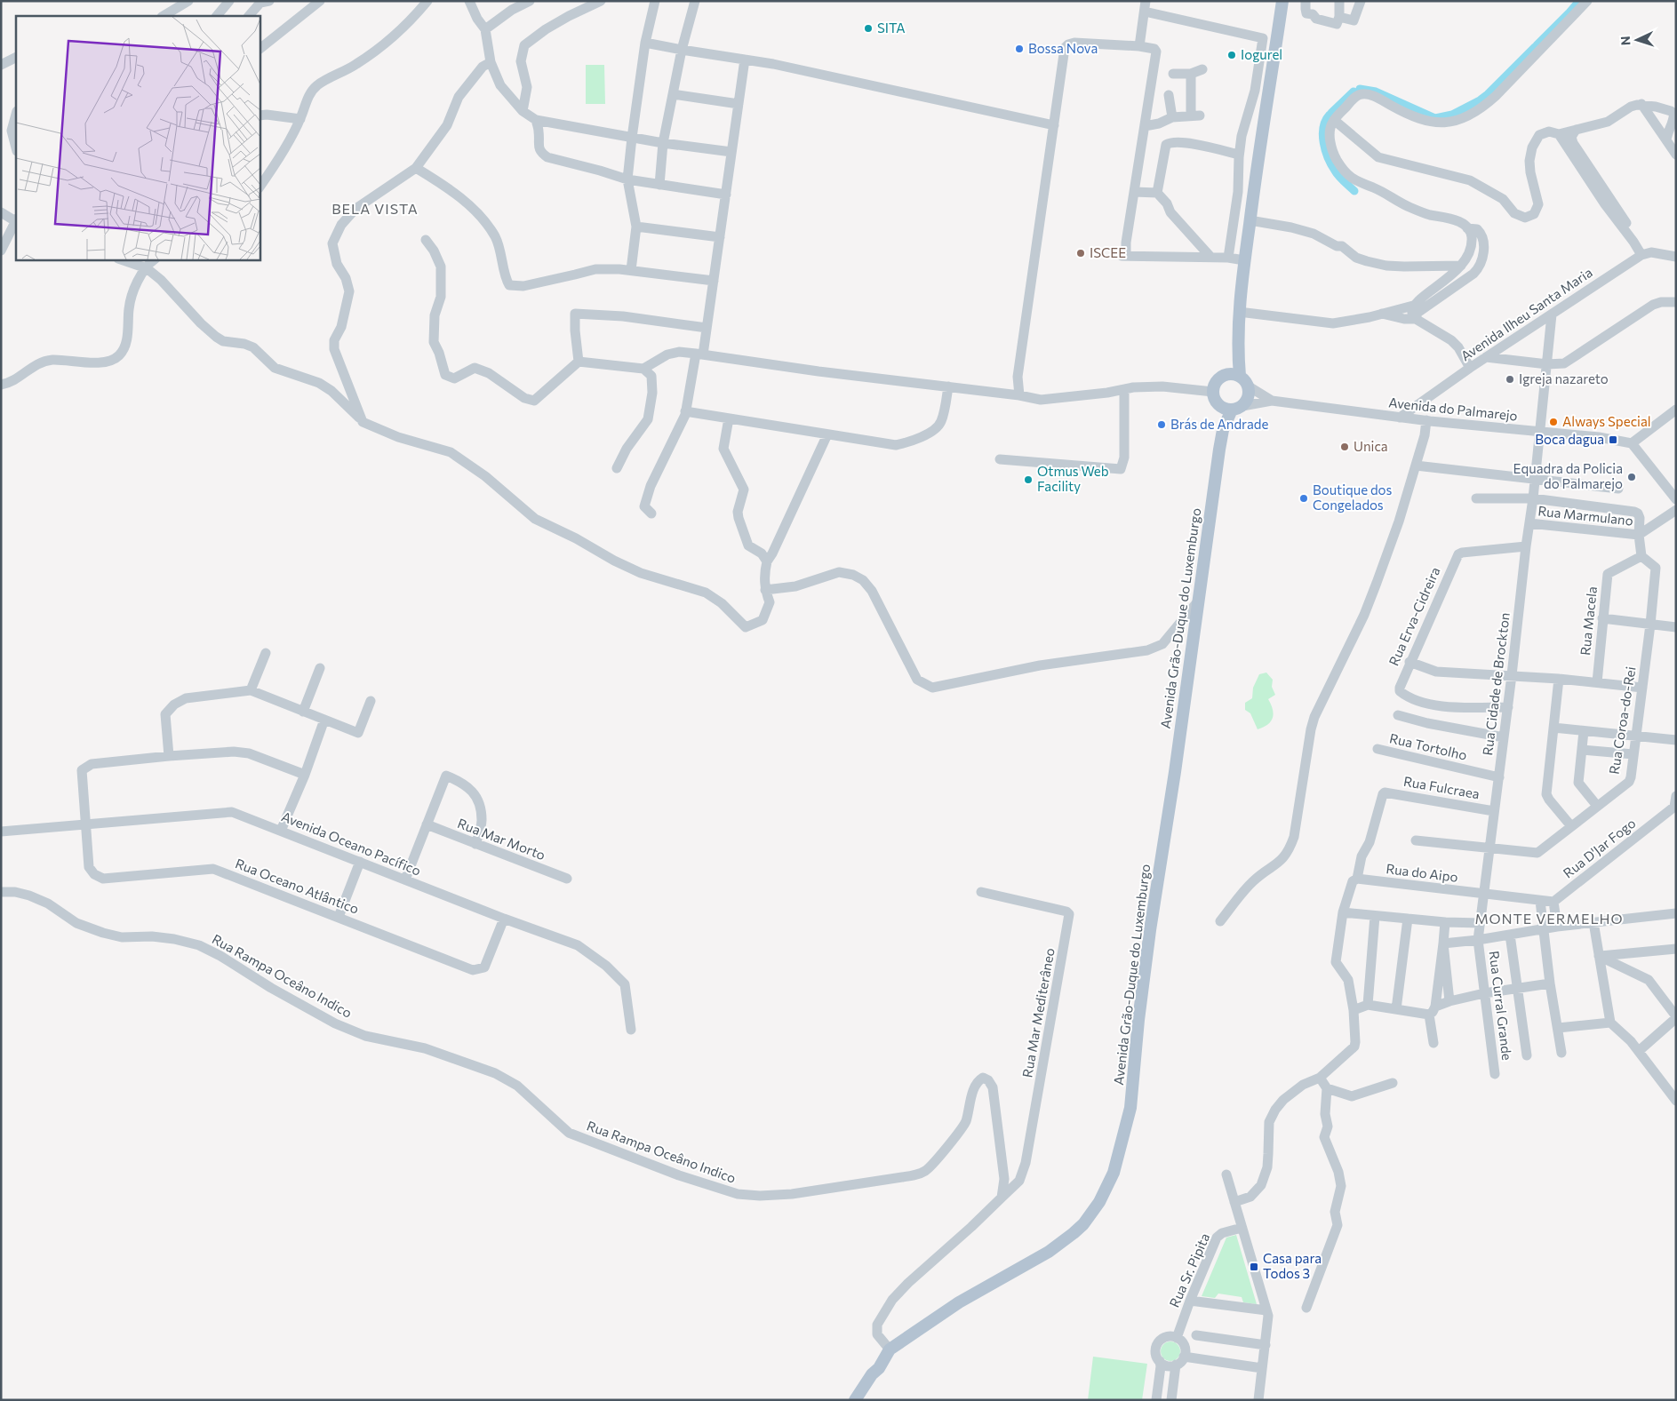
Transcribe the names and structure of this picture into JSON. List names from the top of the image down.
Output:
{
  "streets": {
    "main road": ["Avenida Grão-Duque do Luxemburgo"],
    "street": [
      "Avenida Ilheu Santa Maria",
      "Avenida do Palmarejo",
      "Rua Marmulano",
      "Rua Erva-Cidreira",
      "Rua Macela",
      "Rua Cidade de Brockton",
      "Rua Coroa-do-Rei",
      "Rua Tortolho",
      "Rua Fulcraea",
      "Rua Mar Morto",
      "Avenida Oceano Pacífico",
      "Rua D'Jar Fogo",
      "Rua do Aipo",
      "Rua Oceano Atlântico",
      "Rua Rampa Oceâno Indico",
      "Rua Curral Grande",
      "Rua Mar Mediterâneo",
      "Rua Sr. Pipita"
    ]
  },
  "crossings": [
    ["Avenida Ilheu Santa Maria", "Avenida do Palmarejo"],
    ["Avenida Ilheu Santa Maria", "Rua Cidade de Brockton"],
    ["Avenida do Palmarejo", "Avenida Grão-Duque do Luxemburgo"],
    ["Avenida do Palmarejo", "Rua Cidade de Brockton"],
    ["Rua Marmulano", "Rua Cidade de Brockton"],
    ["Rua Erva-Cidreira", "Rua Cidade de Brockton"],
    ["Rua Macela", "Rua Coroa-do-Rei"],
    ["Rua Cidade de Brockton", "Rua Coroa-do-Rei"],
    ["Rua Cidade de Brockton", "Rua Tortolho"],
    ["Rua Cidade de Brockton", "Rua Fulcraea"],
    ["Rua Cidade de Brockton", "Rua do Aipo"],
    ["Rua Cidade de Brockton", "Rua Curral Grande"],
    ["Rua Fulcraea", "Rua do Aipo"],
    ["Avenida Oceano Pacífico", "Rua Oceano Atlântico"],
    ["Rua D'Jar Fogo", "Rua do Aipo"],
    ["Rua Rampa Oceâno Indico", "Rua Mar Mediterâneo"]
  ],
  "districts": ["BELA VISTA", "MONTE VERMELHO"],
  "places": {
    "other": [
      "SITA",
      "Bossa Nova",
      "Iogurel",
      "ISCEE",
      "Igreja nazareto",
      "Always Special",
      "Brás de Andrade",
      "Unica",
      "Equadra da Policia do Palmarejo",
      "Otmus Web Facility",
      "Boutique dos Congelados"
    ],
    "transit": ["Boca dagua", "Casa para Todos 3"]
  },
  "north": "left"
}
